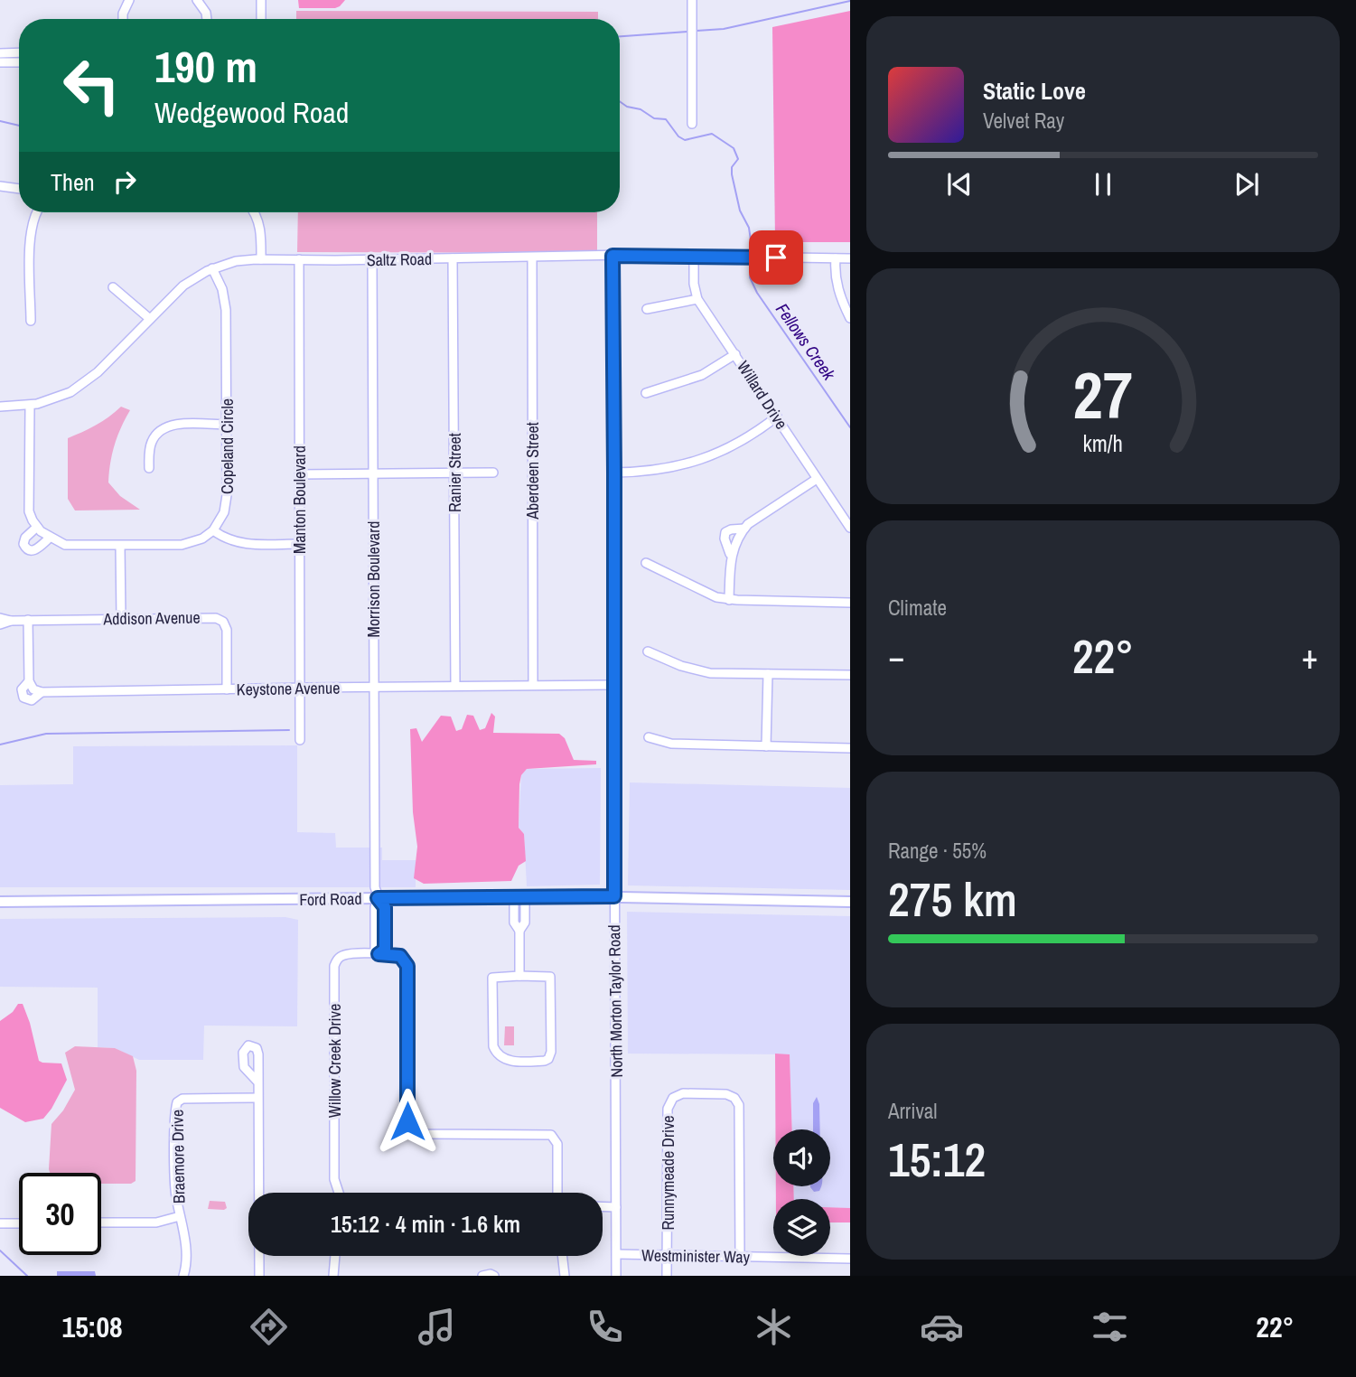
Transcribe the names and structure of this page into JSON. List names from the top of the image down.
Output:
{
  "streets": {
    "main road": ["Ford Road"],
    "street": [
      "Saltz Road",
      "Willard Drive",
      "Copeland Circle",
      "Aberdeen Street",
      "Ranier Street",
      "Manton Boulevard",
      "Morrison Boulevard",
      "Addison Avenue",
      "Keystone Avenue",
      "North Morton Taylor Road",
      "Willow Creek Drive",
      "Braemore Drive",
      "Runnymeade Drive",
      "Westminister Way"
    ]
  },
  "crossings": [
    ["Saltz Road", "Willard Drive"],
    ["Saltz Road", "Copeland Circle"],
    ["Saltz Road", "Aberdeen Street"],
    ["Saltz Road", "Ranier Street"],
    ["Saltz Road", "Manton Boulevard"],
    ["Saltz Road", "Morrison Boulevard"],
    ["Saltz Road", "North Morton Taylor Road"],
    ["Aberdeen Street", "Keystone Avenue"],
    ["Ranier Street", "Keystone Avenue"],
    ["Manton Boulevard", "Keystone Avenue"],
    ["Morrison Boulevard", "Keystone Avenue"],
    ["Morrison Boulevard", "Ford Road"],
    ["Addison Avenue", "Keystone Avenue"],
    ["Keystone Avenue", "North Morton Taylor Road"],
    ["Ford Road", "North Morton Taylor Road"],
    ["North Morton Taylor Road", "Westminister Way"],
    ["Runnymeade Drive", "Westminister Way"]
  ],
  "water": ["Fellows Creek"],
  "page": {
    "turn": ["190 m", "Wedgewood Road"],
    "song": ["Static Love", "Velvet Ray"],
    "then": "Then",
    "tile": [
      "Climate",
      ["Range · 55%", "275 km"],
      ["Arrival", "15:12"]
    ],
    "heat": ["−", "22°", "+"],
    "limit": "30",
    "trip": "15:12 · 4 min · 1.6 km",
    "tabs": ["15:08", "22°"],
    "gauge": ["27", "km/h"]
  }
}
